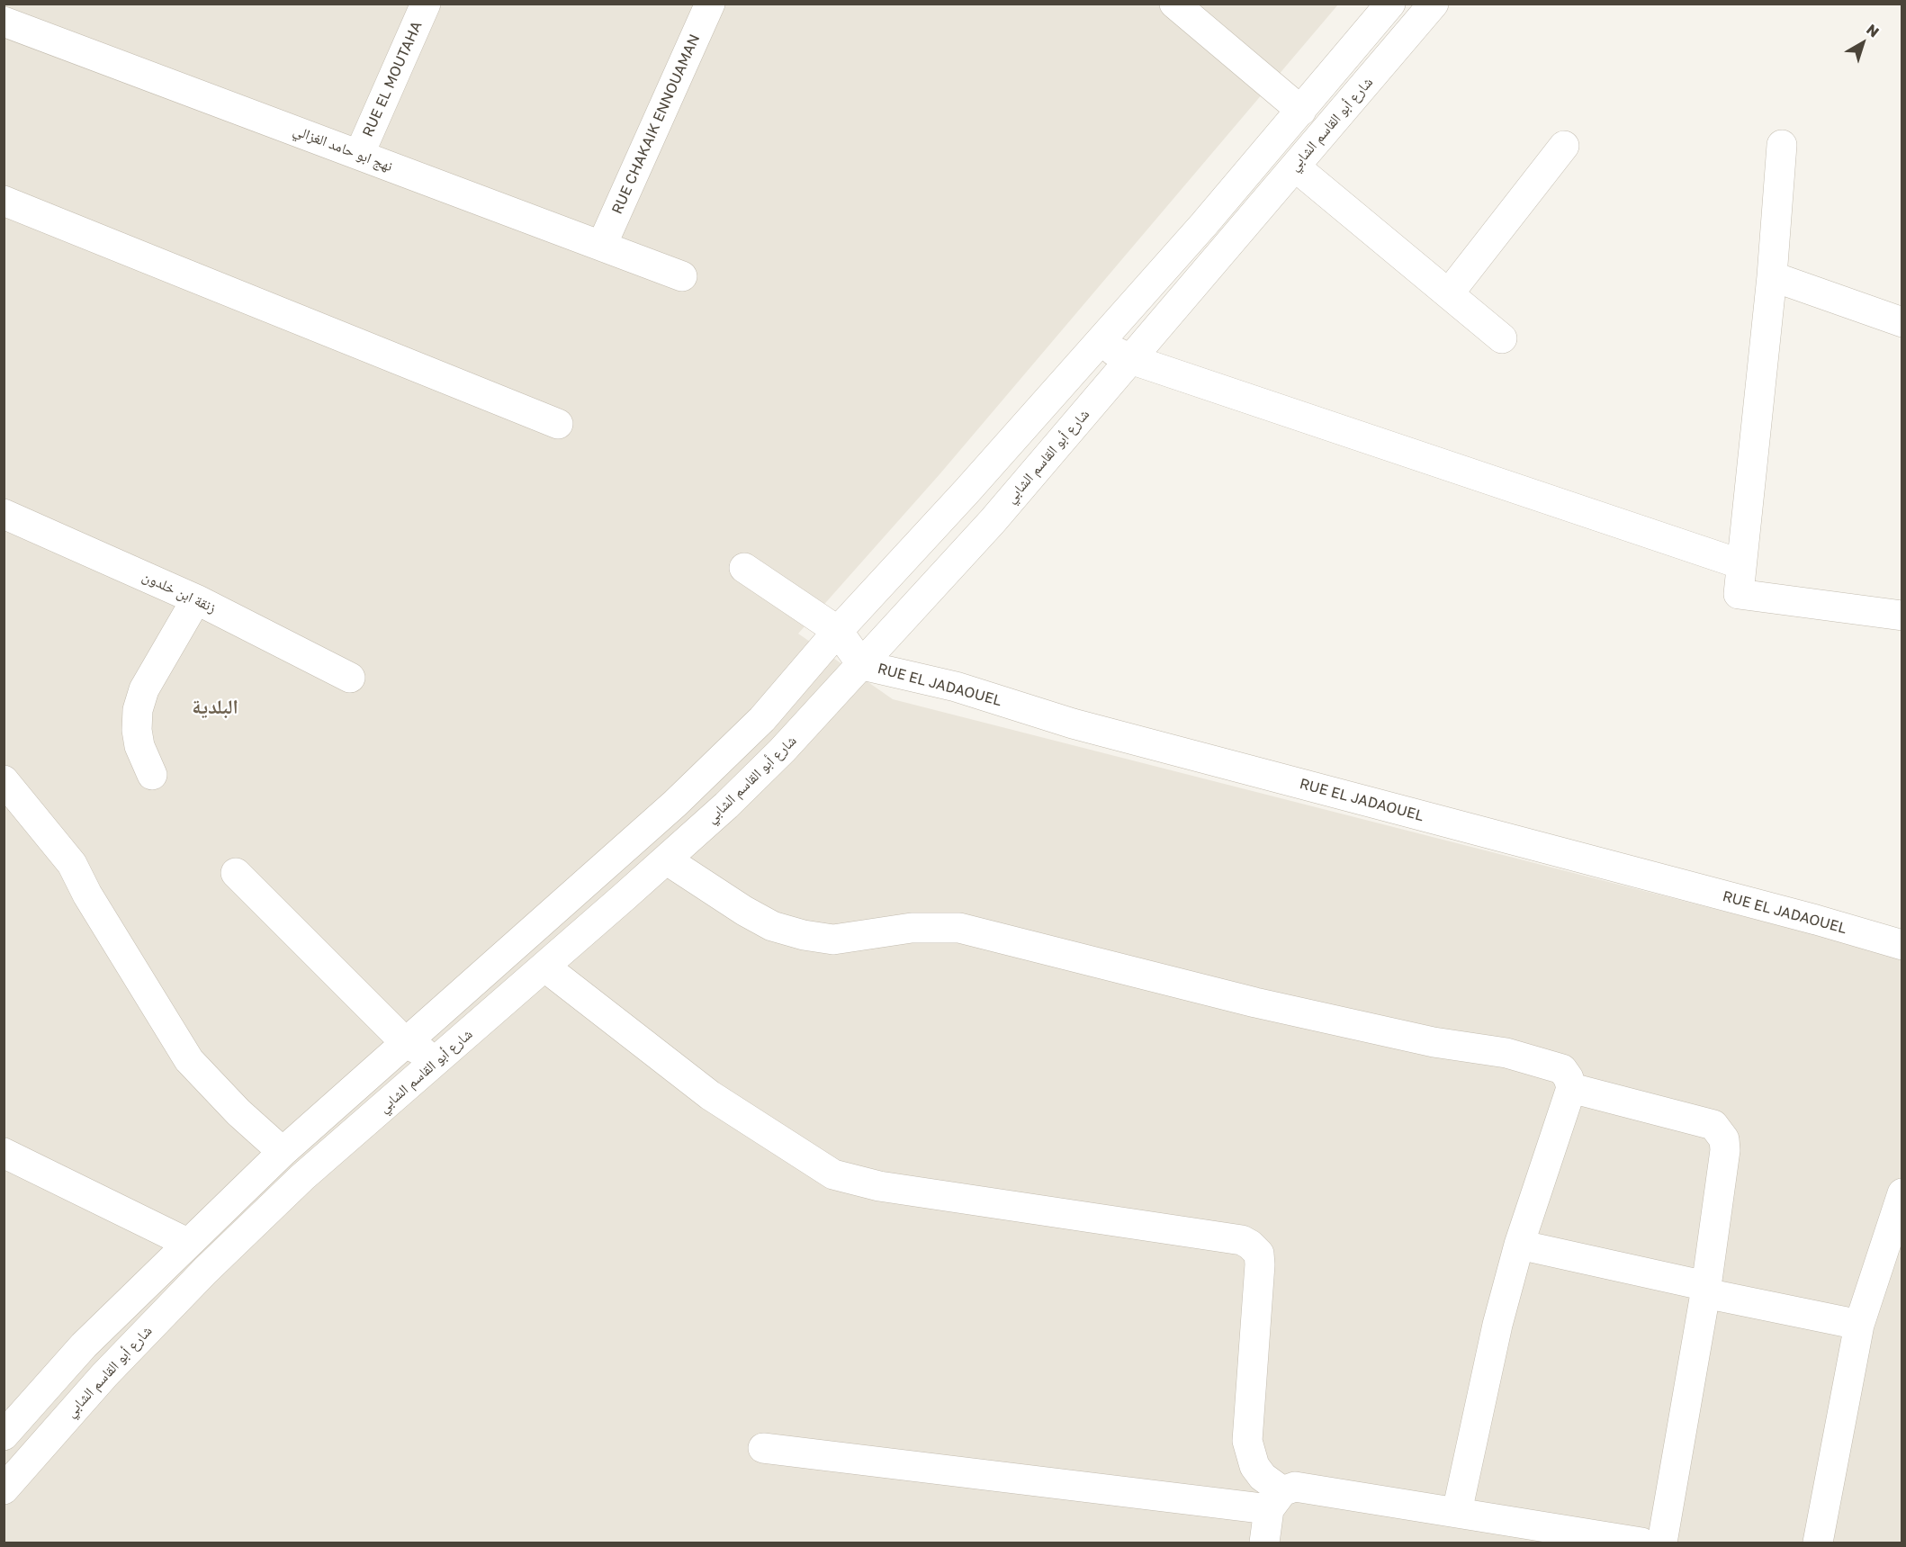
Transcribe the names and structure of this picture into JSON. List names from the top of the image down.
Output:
{
  "streets": {
    "street": [
      "RUE EL MOUTAHA",
      "RUE CHAKAIK ENNOUAMAN",
      "شارع أبو القاسم الشابي",
      "نهج ابو حامد الغزالي",
      "زنقة ابن خلدون",
      "RUE EL JADAOUEL"
    ]
  },
  "crossings": [
    ["RUE EL MOUTAHA", "نهج ابو حامد الغزالي"],
    ["RUE CHAKAIK ENNOUAMAN", "نهج ابو حامد الغزالي"],
    ["شارع أبو القاسم الشابي", "RUE EL JADAOUEL"]
  ],
  "districts": ["البلدية"],
  "north": "top right"
}
